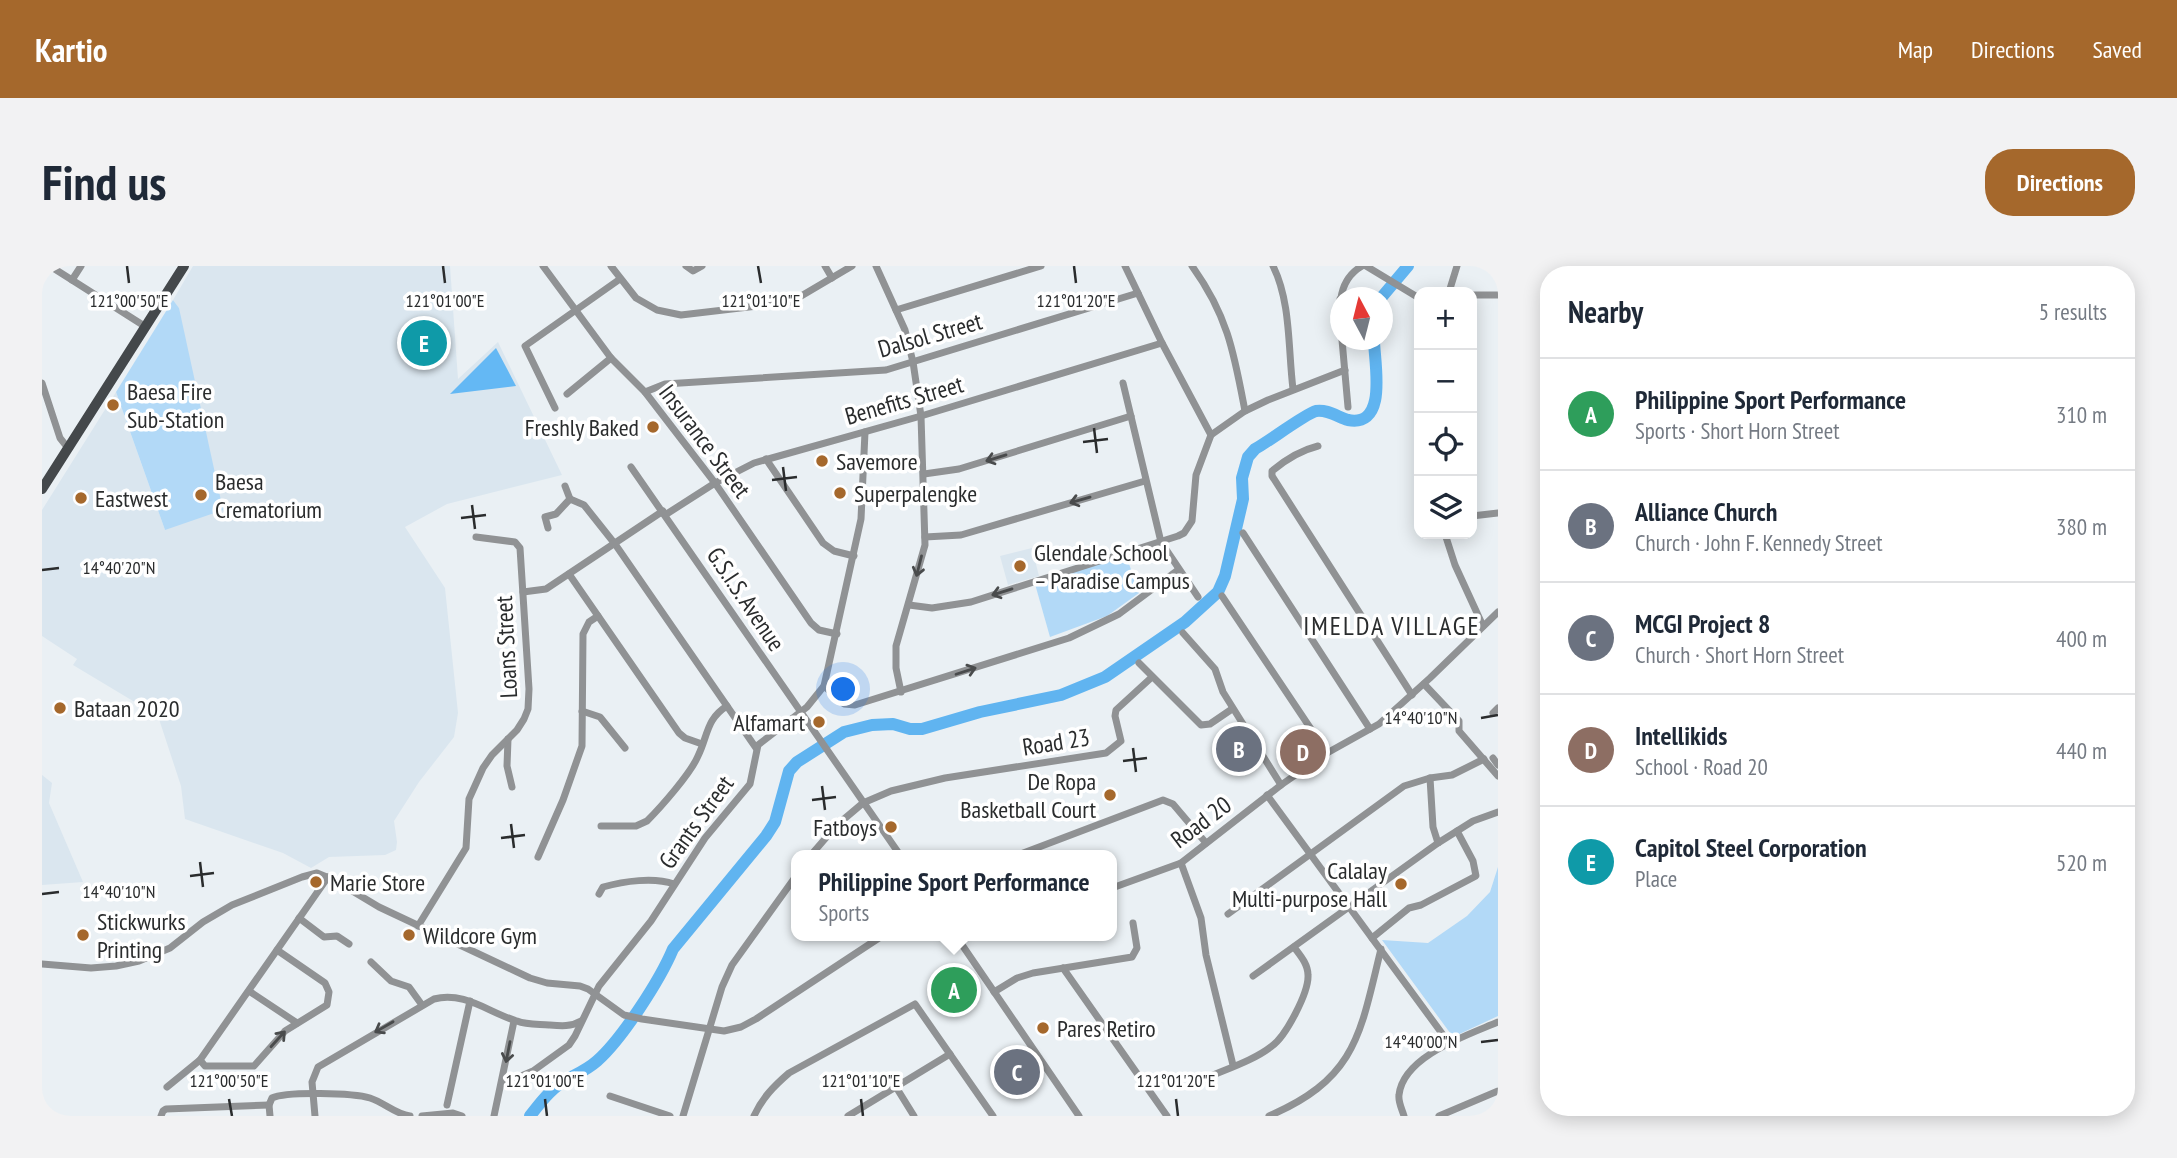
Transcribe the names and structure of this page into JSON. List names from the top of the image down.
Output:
{
  "streets": {
    "street": [
      "Dalsol Street",
      "Benefits Street",
      "Insurance Street",
      "G.S.I.S. Avenue",
      "Loans Street",
      "Road 23",
      "Grants Street",
      "Road 20"
    ]
  },
  "crossings": [
    ["Dalsol Street", "Insurance Street"],
    ["Benefits Street", "Insurance Street"],
    ["Benefits Street", "G.S.I.S. Avenue"],
    ["Benefits Street", "Loans Street"],
    ["G.S.I.S. Avenue", "Road 23"]
  ],
  "districts": ["IMELDA VILLAGE"],
  "places": [
    "Baesa Fire Sub-Station",
    "Freshly Baked",
    "Savemore",
    "Superpalengke",
    "Baesa Crematorium",
    "Eastwest",
    "Glendale School – Paradise Campus",
    "Bataan 2020",
    "Alfamart",
    "De Ropa Basketball Court",
    "Fatboys",
    "Marie Store",
    "Calalay Multi-purpose Hall",
    "Stickwurks Printing",
    "Wildcore Gym",
    "Pares Retiro"
  ],
  "north": "top",
  "page": {
    "header": "Kartio",
    "nav": ["Map", "Directions", "Saved"],
    "buttons": "Directions",
    "title": "Find us",
    "heading": ["Nearby", "5 results"],
    "map_buttons": ["+", "−"],
    "pins": [
      "E",
      "B",
      "D",
      "A",
      "C"
    ],
    "list": [
      {
        "mark": "A",
        "name": "Philippine Sport Performance",
        "note": "Sports · Short Horn Street",
        "value": "310 m"
      },
      {
        "mark": "B",
        "name": "Alliance Church",
        "note": "Church · John F. Kennedy Street",
        "value": "380 m"
      },
      {
        "mark": "C",
        "name": "MCGI Project 8",
        "note": "Church · Short Horn Street",
        "value": "400 m"
      },
      {
        "mark": "D",
        "name": "Intellikids",
        "note": "School · Road 20",
        "value": "440 m"
      },
      {
        "mark": "E",
        "name": "Capitol Steel Corporation",
        "note": "Place",
        "value": "520 m"
      }
    ],
    "popup": ["Philippine Sport Performance", "Sports"]
  },
  "coordinates": [
    "121°00'50\"E",
    "121°01'00\"E",
    "121°01'10\"E",
    "121°01'20\"E",
    "14°40'20\"N",
    "14°40'10\"N",
    "14°40'00\"N"
  ]
}
